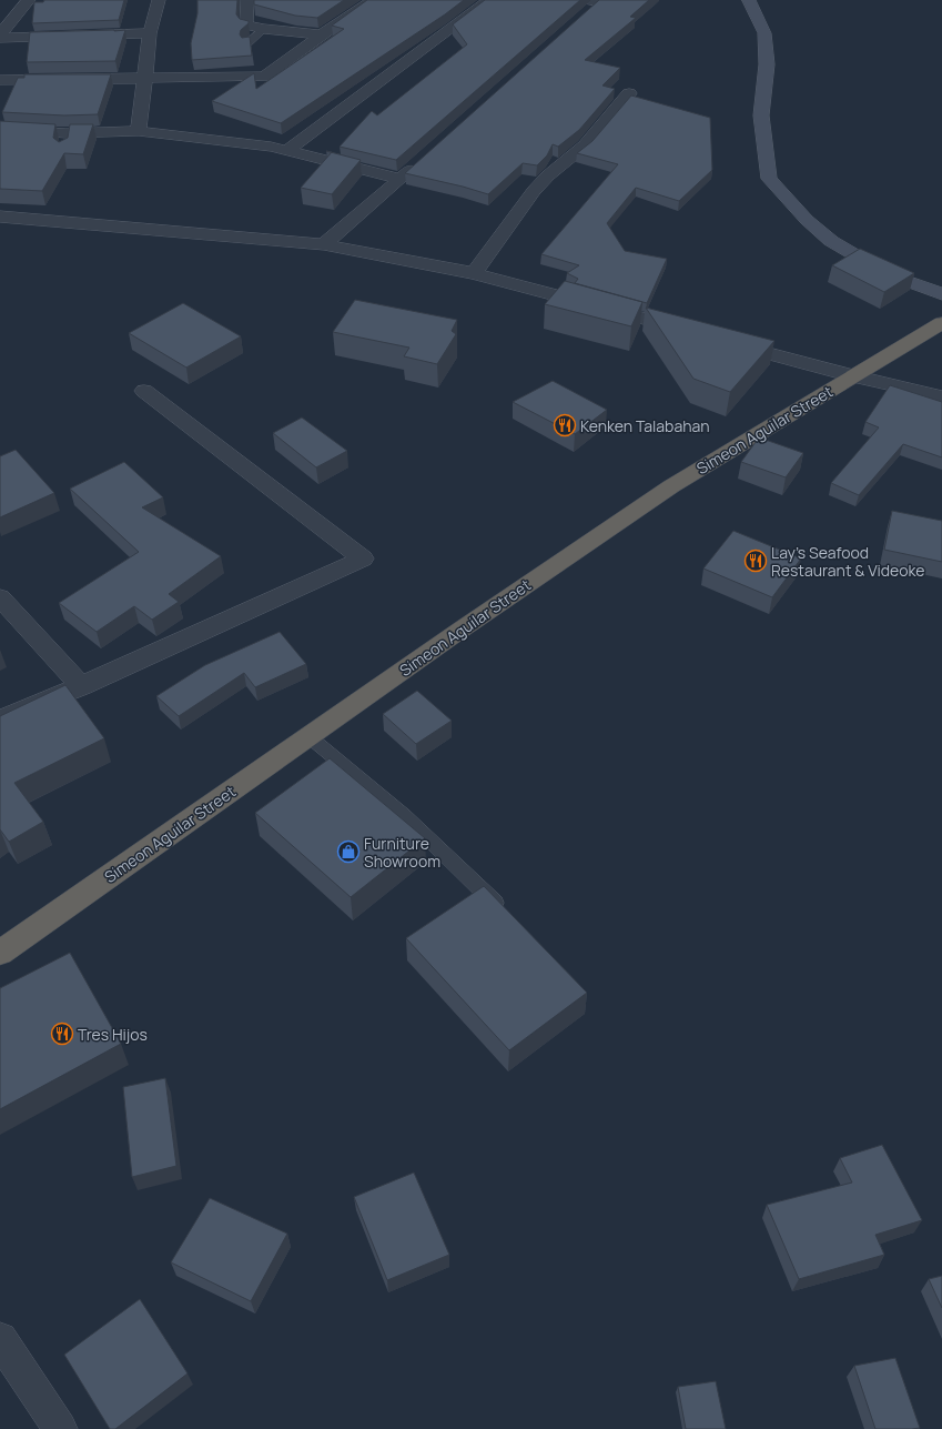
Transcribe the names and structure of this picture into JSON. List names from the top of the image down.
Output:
{
  "streets": {
    "highway": ["Simeon Aguilar Street"]
  },
  "places": {
    "restaurant": ["Kenken Talabahan", "Lay's Seafood Restaurant & Videoke", "Tres Hijos"],
    "shop": ["Furniture Showroom"]
  }
}
